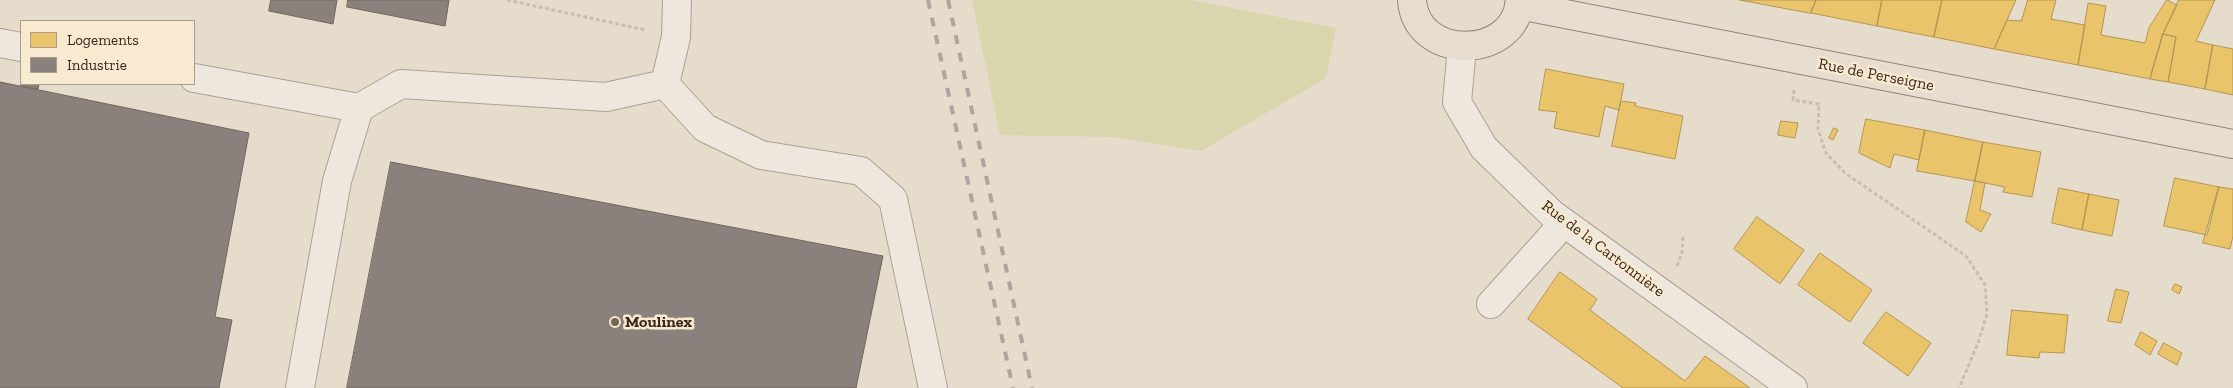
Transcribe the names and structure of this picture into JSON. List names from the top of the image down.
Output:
{
  "streets": {
    "main road": ["Rue de Perseigne"],
    "street": ["Rue de la Cartonnière"]
  },
  "places": ["Moulinex"],
  "legend": ["Logements", "Industrie"]
}
